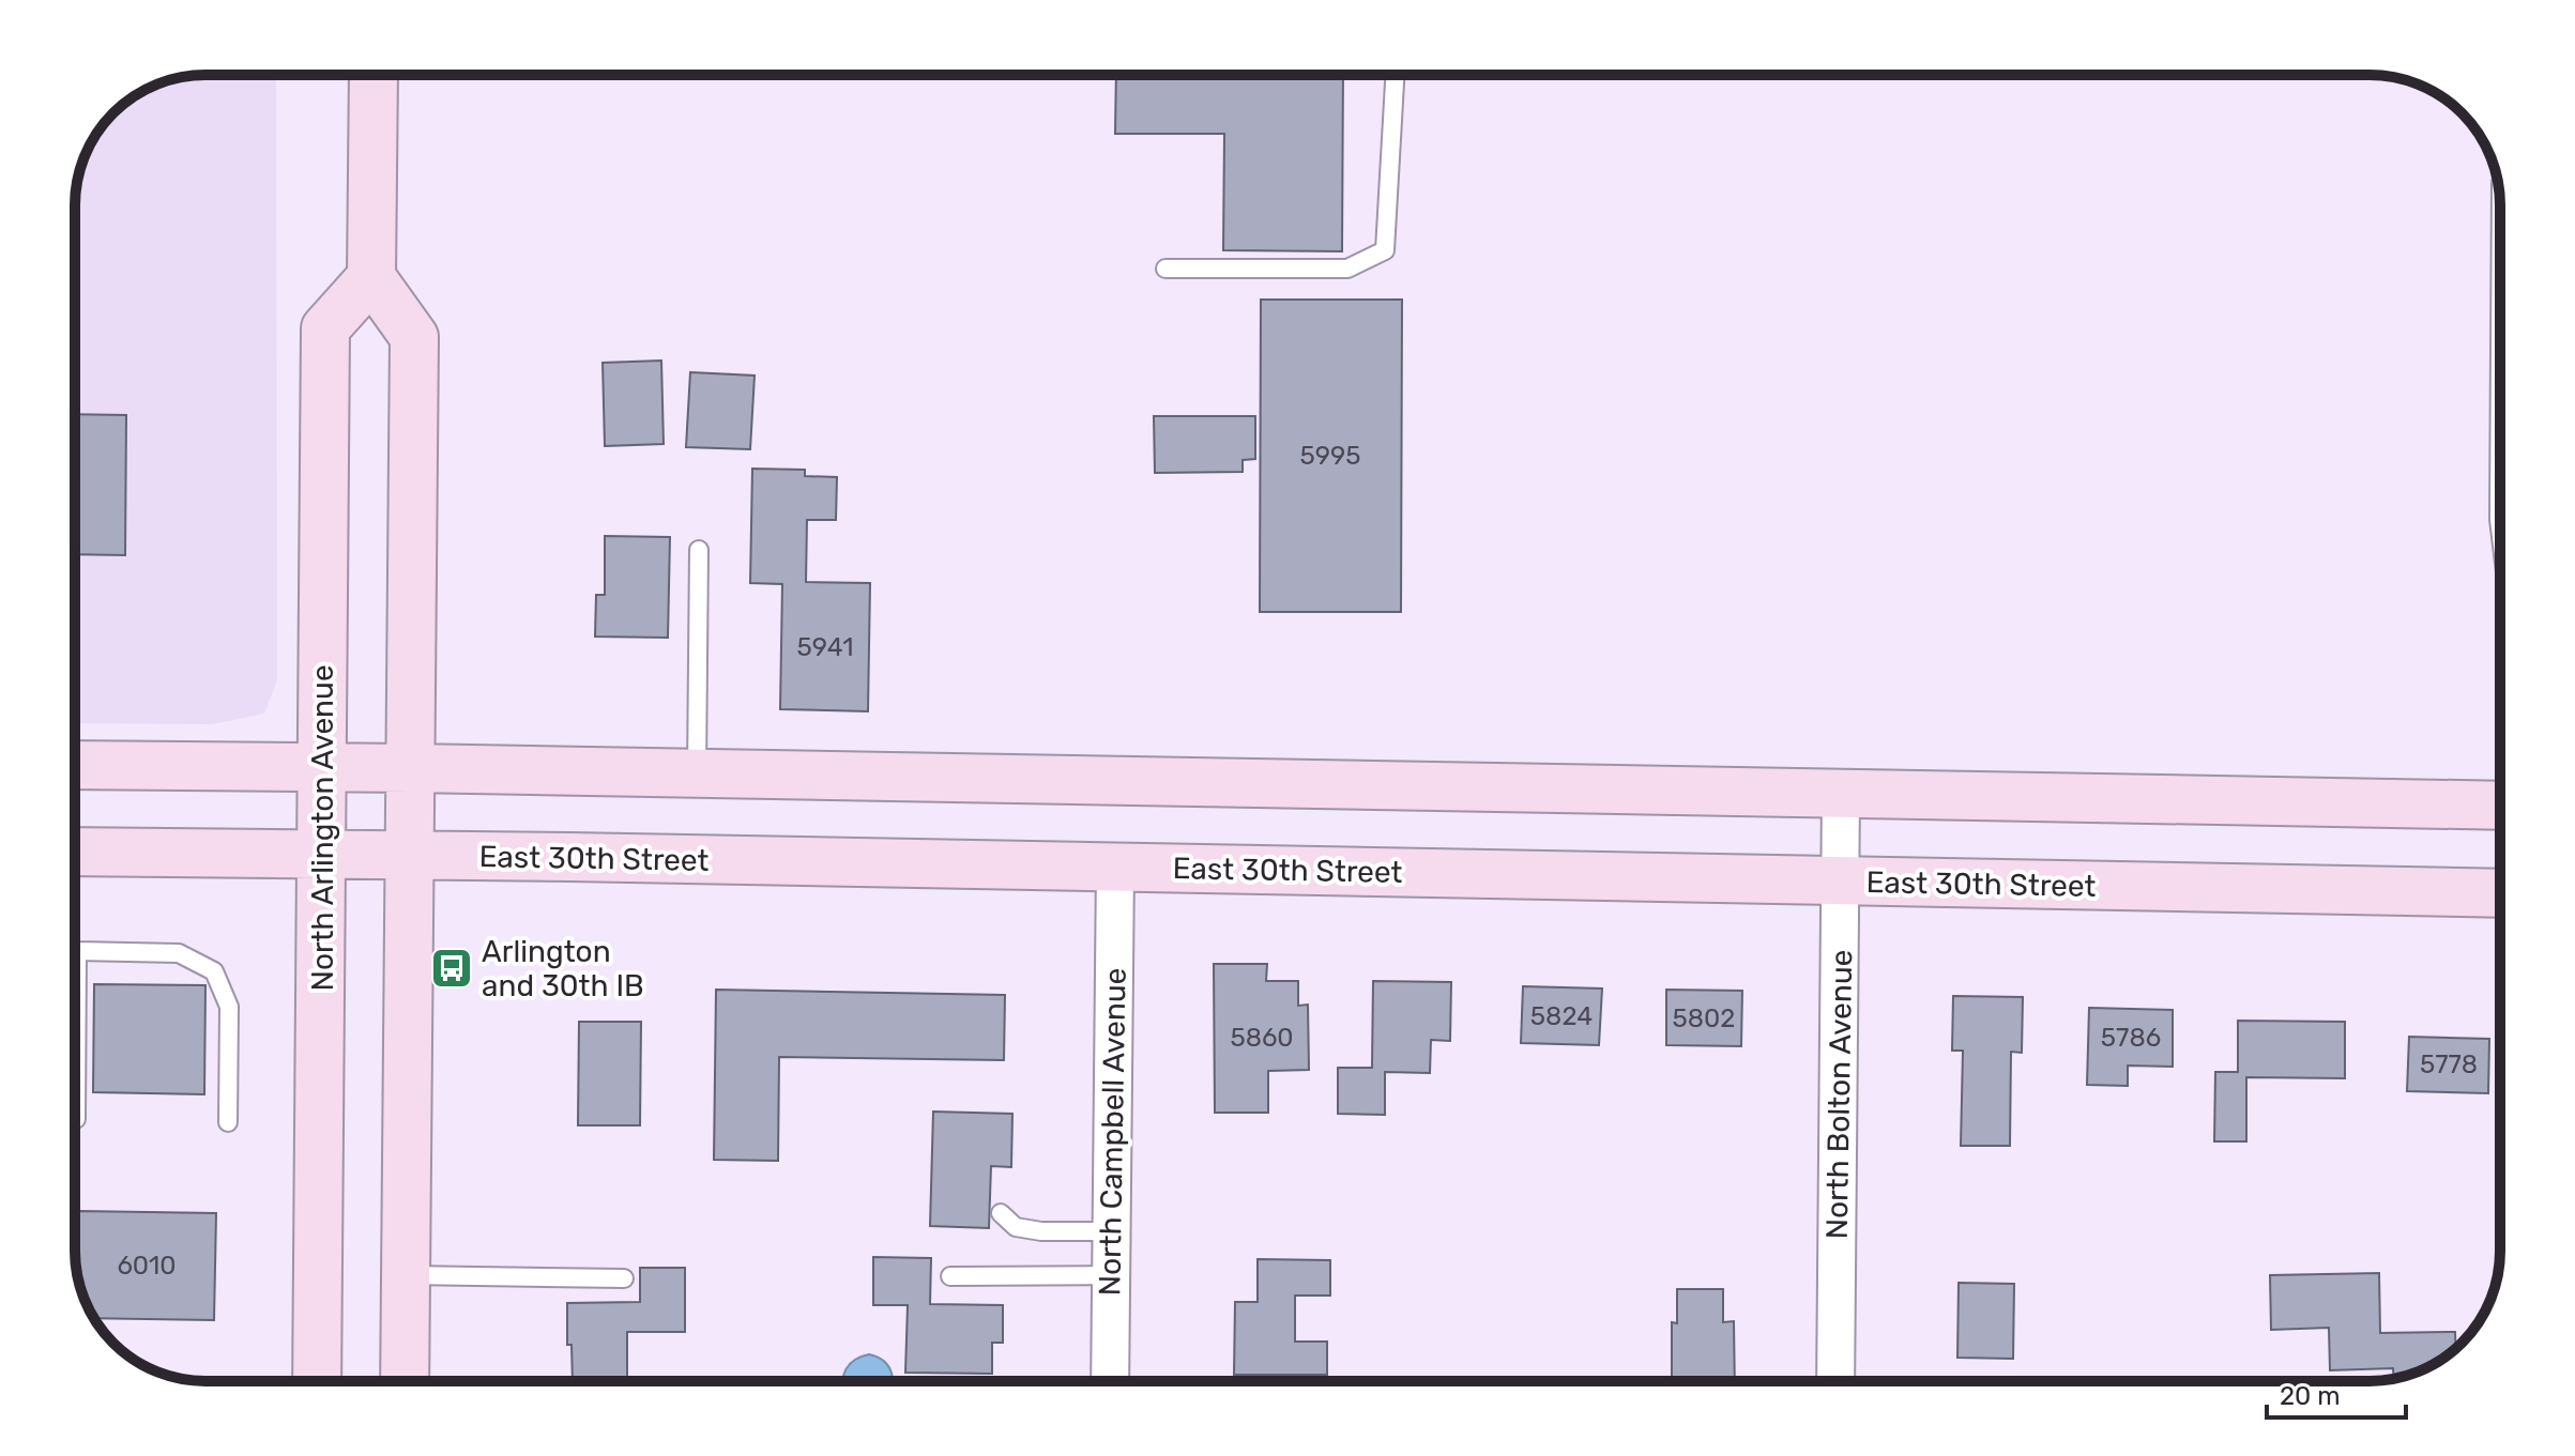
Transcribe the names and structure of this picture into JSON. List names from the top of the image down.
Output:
{
  "streets": {
    "main road": ["North Arlington Avenue", "East 30th Street"],
    "street": ["North Bolton Avenue", "North Campbell Avenue"]
  },
  "crossings": [
    ["North Arlington Avenue", "East 30th Street"],
    ["East 30th Street", "North Bolton Avenue"],
    ["East 30th Street", "North Campbell Avenue"]
  ],
  "places": {
    "bus stop": ["Arlington and 30th IB"]
  },
  "house_numbers": [
    "5995",
    "5941",
    "5824",
    "5802",
    "5860",
    "5786",
    "5778",
    "6010"
  ],
  "scale_bar": "20 m"
}
